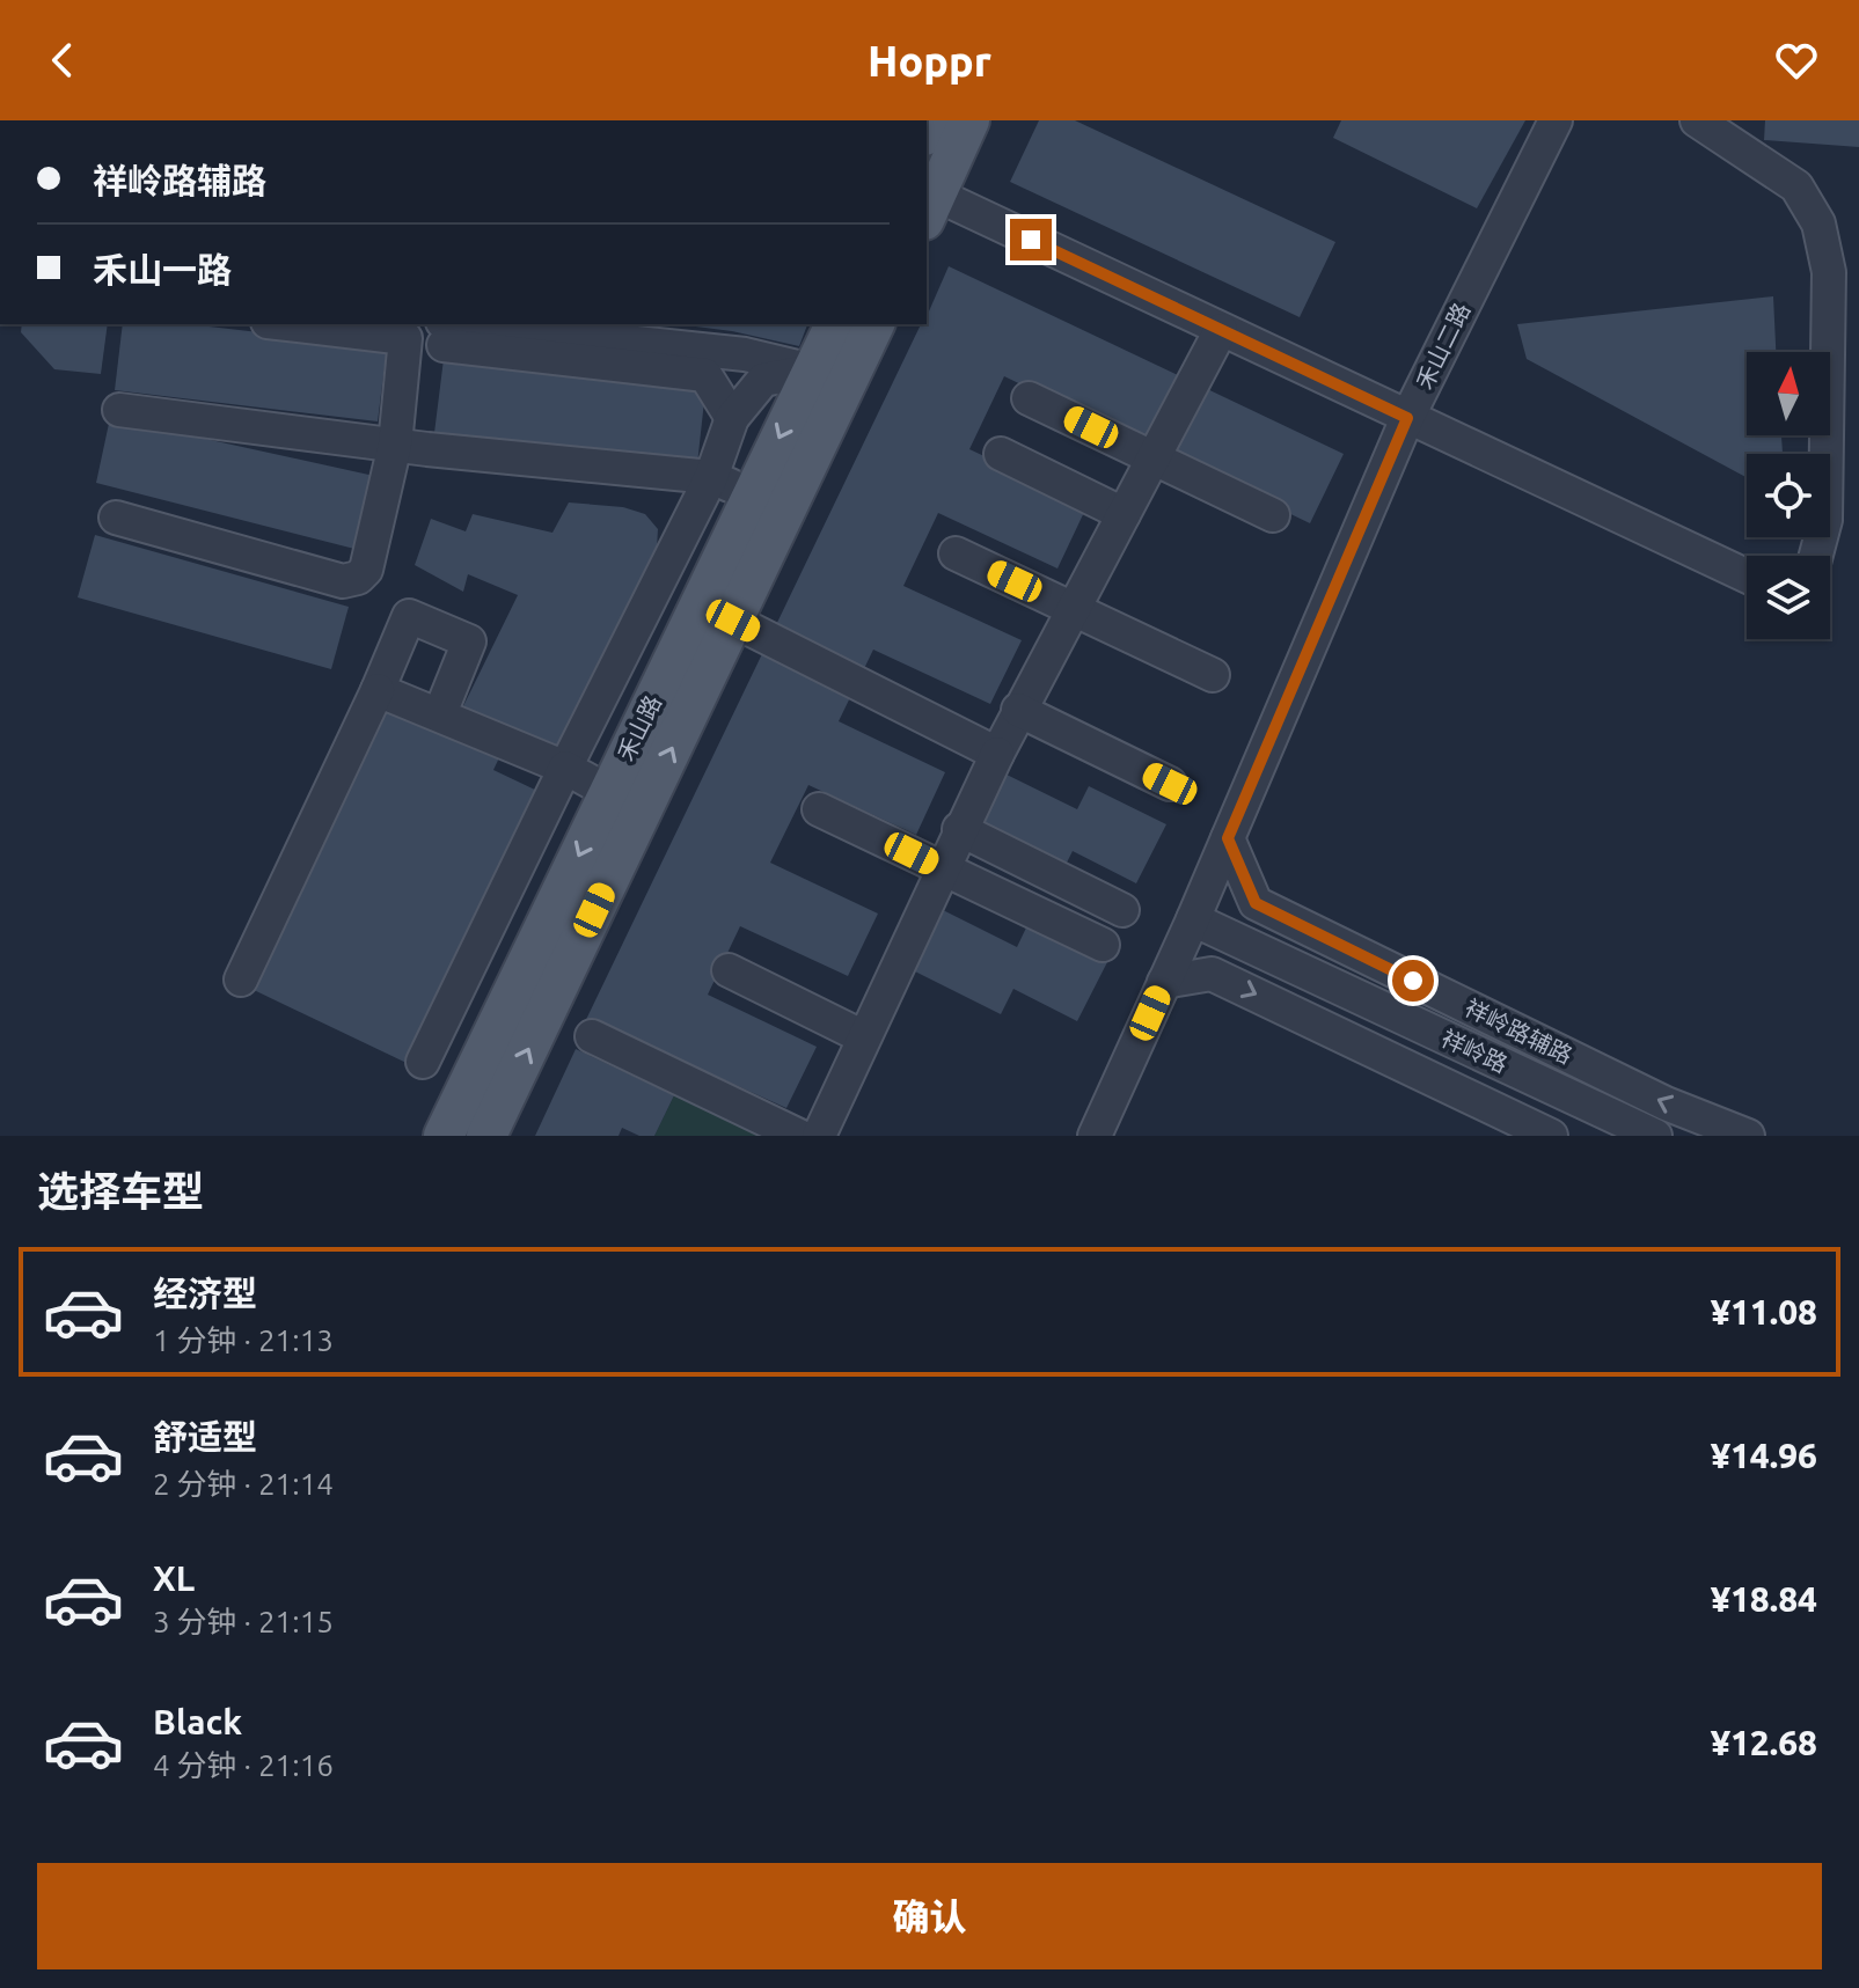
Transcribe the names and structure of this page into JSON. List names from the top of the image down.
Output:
{
  "streets": {
    "main road": ["禾山路"],
    "street": ["禾山二路", "祥岭路辅路", "祥岭路"]
  },
  "crossings": [
    ["禾山二路", "祥岭路辅路"],
    ["禾山二路", "祥岭路"]
  ],
  "north": "top",
  "page": {
    "header": "Hoppr",
    "banner": ["祥岭路辅路", "禾山一路"],
    "heading": "选择车型",
    "list": [
      {
        "name": "经济型",
        "note": "1 分钟 · 21:13",
        "value": "¥11.08"
      },
      {
        "name": "舒适型",
        "note": "2 分钟 · 21:14",
        "value": "¥14.96"
      },
      {
        "name": "XL",
        "note": "3 分钟 · 21:15",
        "value": "¥18.84"
      },
      {
        "name": "Black",
        "note": "4 分钟 · 21:16",
        "value": "¥12.68"
      }
    ],
    "buttons": "确认"
  }
}
